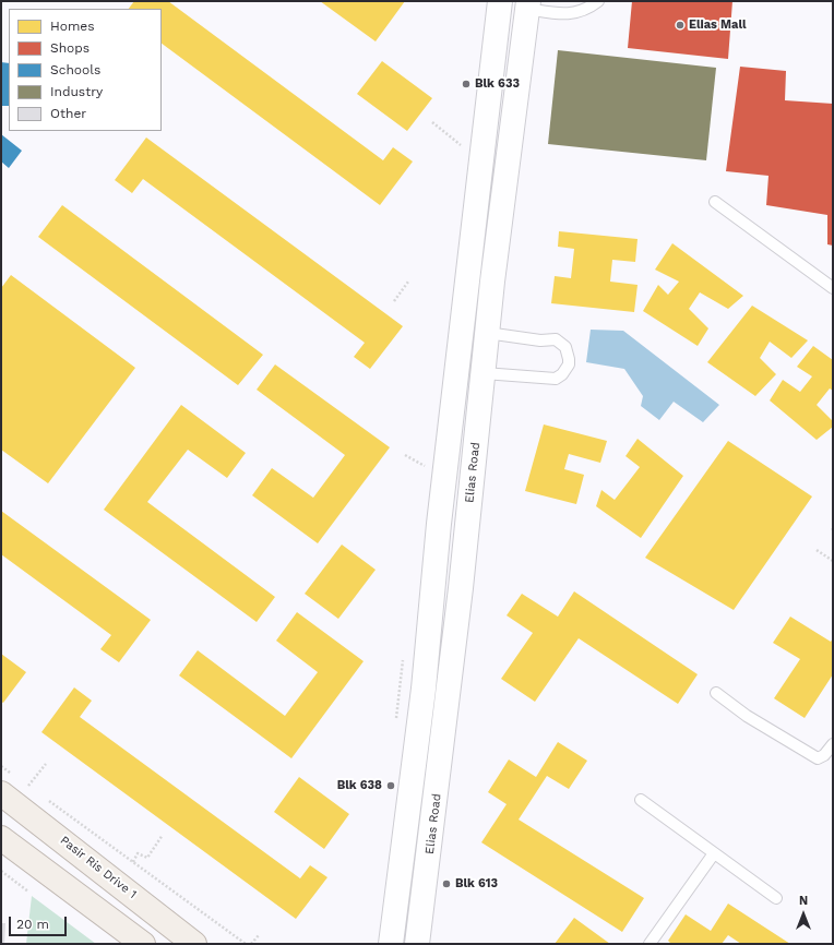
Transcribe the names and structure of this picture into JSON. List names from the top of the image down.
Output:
{
  "streets": {
    "main road": ["Elias Road", "Pasir Ris Drive 1"]
  },
  "places": [
    "Elias Mall",
    "Blk 633",
    "Blk 638",
    "Blk 613"
  ],
  "legend": [
    "Homes",
    "Shops",
    "Schools",
    "Industry",
    "Other"
  ],
  "scale_bar": "20 m",
  "north": "top"
}
